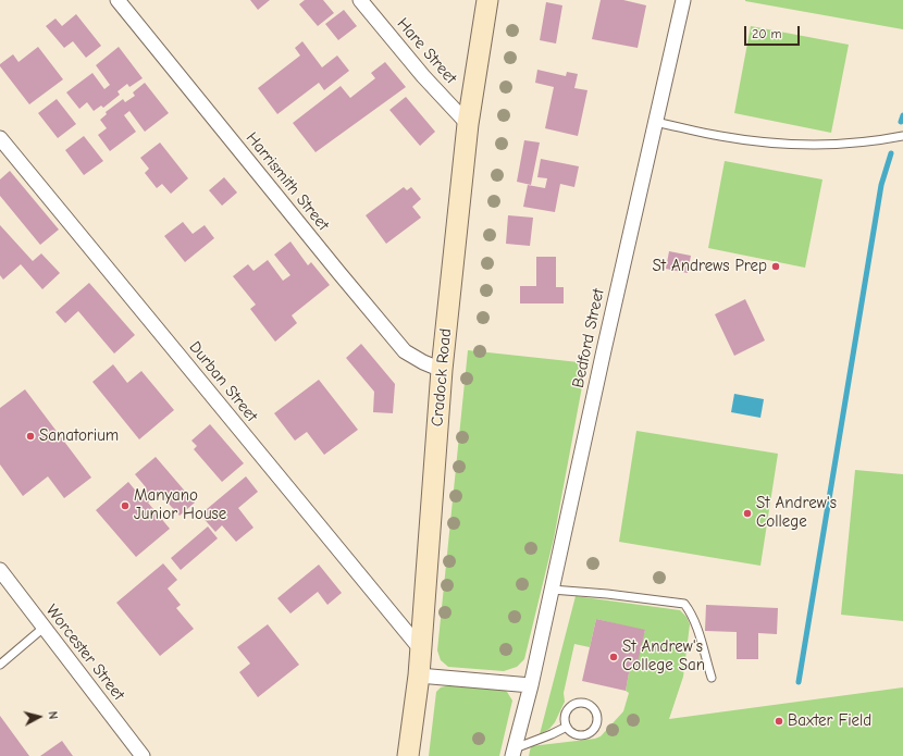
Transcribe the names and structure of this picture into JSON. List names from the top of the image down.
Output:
{
  "streets": {
    "main road": ["Cradock Road"],
    "street": [
      "Hare Street",
      "Harrismith Street",
      "Bedford Street",
      "Durban Street",
      "Worcester Street"
    ]
  },
  "crossings": [
    ["Hare Street", "Cradock Road"],
    ["Harrismith Street", "Cradock Road"],
    ["Cradock Road", "Durban Street"]
  ],
  "places": [
    "St Andrews Prep",
    "Sanatorium",
    "Manyano Junior House",
    "St Andrew's College",
    "St Andrew's College San",
    "Baxter Field"
  ],
  "scale_bar": "20 m",
  "north": "right"
}
